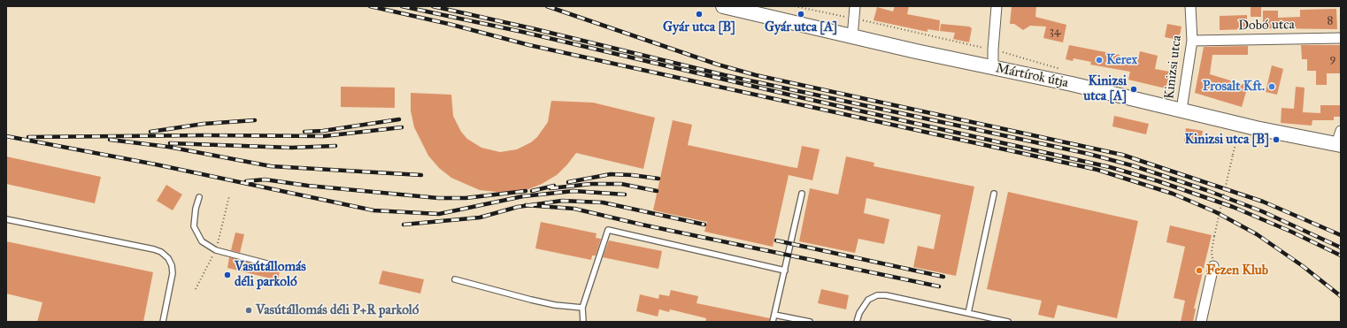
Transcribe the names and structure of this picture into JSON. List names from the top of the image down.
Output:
{
  "streets": {
    "street": ["Dobó utca", "Kinizsi utca", "Mártírok útja"]
  },
  "crossings": [
    ["Dobó utca", "Kinizsi utca"],
    ["Kinizsi utca", "Mártírok útja"]
  ],
  "places": [
    "Gyár utca [B]",
    "Gyár utca [A]",
    "Kerex",
    "Prosalt Kft.",
    "Kinizsi utca [A]",
    "Kinizsi utca [B]",
    "Fezen Klub",
    "Vasútállomás déli parkoló",
    "Vasútállomás déli P+R parkoló"
  ],
  "house_numbers": ["8", "34", "9"]
}
